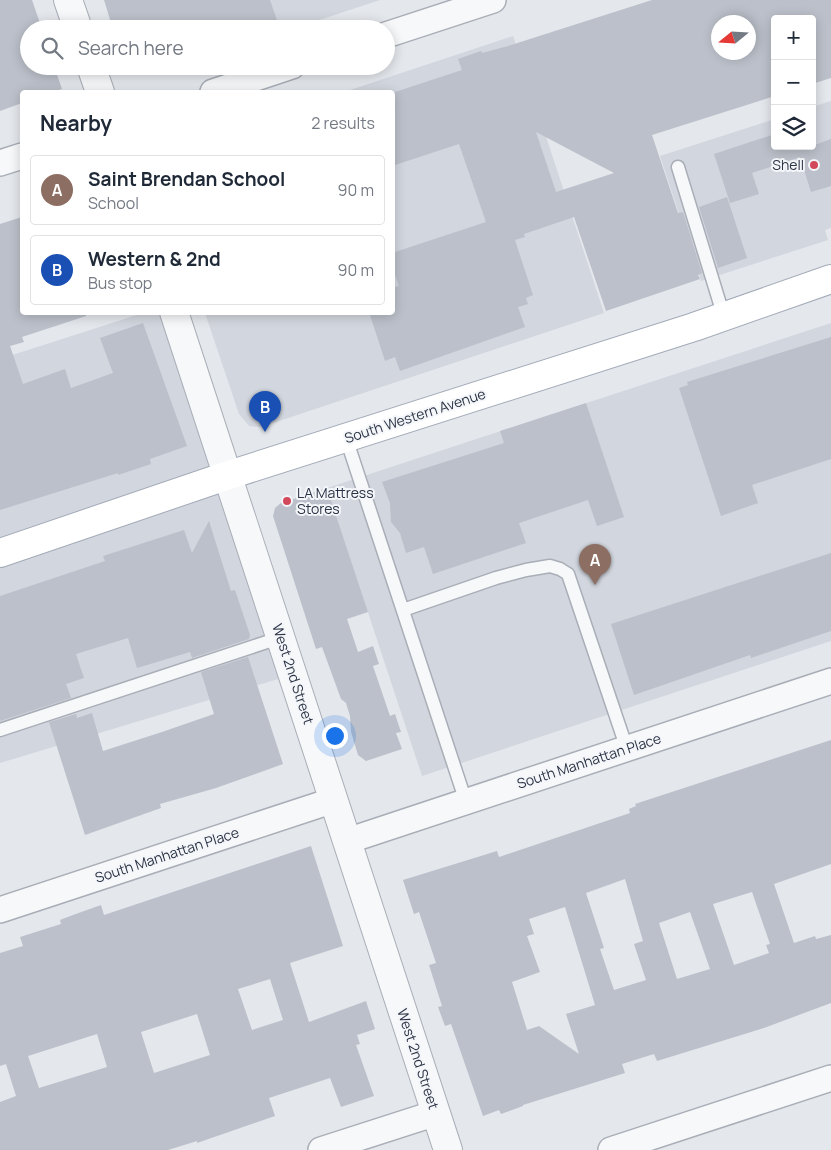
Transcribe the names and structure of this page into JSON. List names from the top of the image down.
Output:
{
  "streets": {
    "main road": ["South Western Avenue"],
    "street": ["West 2nd Street", "South Manhattan Place"]
  },
  "crossings": [
    ["South Western Avenue", "West 2nd Street"],
    ["West 2nd Street", "South Manhattan Place"]
  ],
  "places": ["Shell", "LA Mattress Stores"],
  "north": "left",
  "page": {
    "map_buttons": ["+", "−"],
    "search": "Search here",
    "heading": ["Nearby", "2 results"],
    "list": [
      {
        "mark": "A",
        "name": "Saint Brendan School",
        "note": "School",
        "value": "90 m"
      },
      {
        "mark": "B",
        "name": "Western & 2nd",
        "note": "Bus stop",
        "value": "90 m"
      }
    ],
    "pins": ["B", "A"]
  }
}
